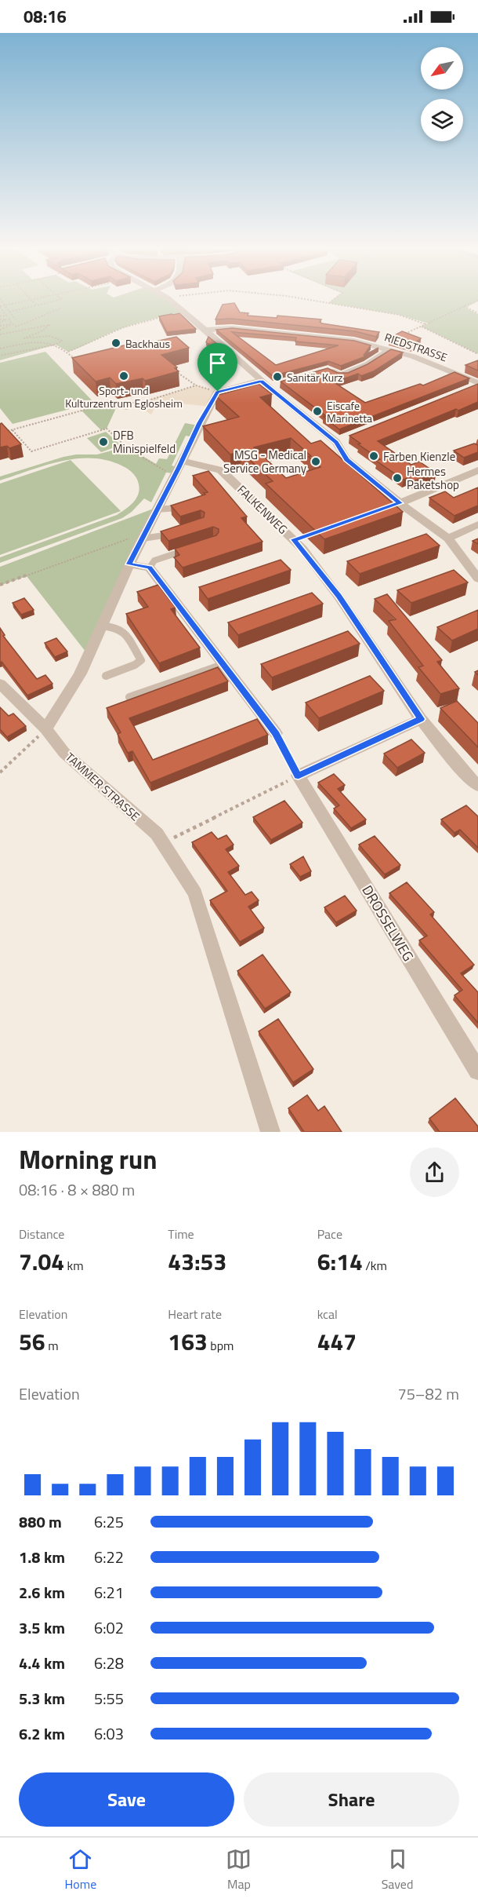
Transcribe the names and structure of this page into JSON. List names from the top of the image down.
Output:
{
  "streets": {
    "street": [
      "RIEDSTRASSE",
      "FALKENWEG",
      "TAMMER STRASSE",
      "DROSSELWEG"
    ]
  },
  "places": [
    "Backhaus",
    "Sport- und Kulturzentrum Eglosheim",
    "Sanitär Kurz",
    "Eiscafe Marinetta",
    "DFB Minispielfeld",
    "Farben Kienzle",
    "MSG - Medical Service Germany",
    "Hermes Paketshop"
  ],
  "north": "bottom left",
  "page": {
    "status": "08:16",
    "heading": ["Morning run", "08:16 · 8 × 880 m"],
    "stats": [
      ["Distance", "7.04 km"],
      ["Time", "43:53"],
      ["Pace", "6:14 /km"],
      ["Elevation", "56 m"],
      ["Heart rate", "163 bpm"],
      ["kcal", "447"]
    ],
    "chart": ["Elevation", "75–82 m"],
    "list": [
      {
        "name": "880 m",
        "note": "6:25"
      },
      {
        "name": "1.8 km",
        "note": "6:22"
      },
      {
        "name": "2.6 km",
        "note": "6:21"
      },
      {
        "name": "3.5 km",
        "note": "6:02"
      },
      {
        "name": "4.4 km",
        "note": "6:28"
      },
      {
        "name": "5.3 km",
        "note": "5:55"
      },
      {
        "name": "6.2 km",
        "note": "6:03"
      }
    ],
    "buttons": ["Save", "Share"],
    "tabs": ["Home", "Map", "Saved"]
  }
}
